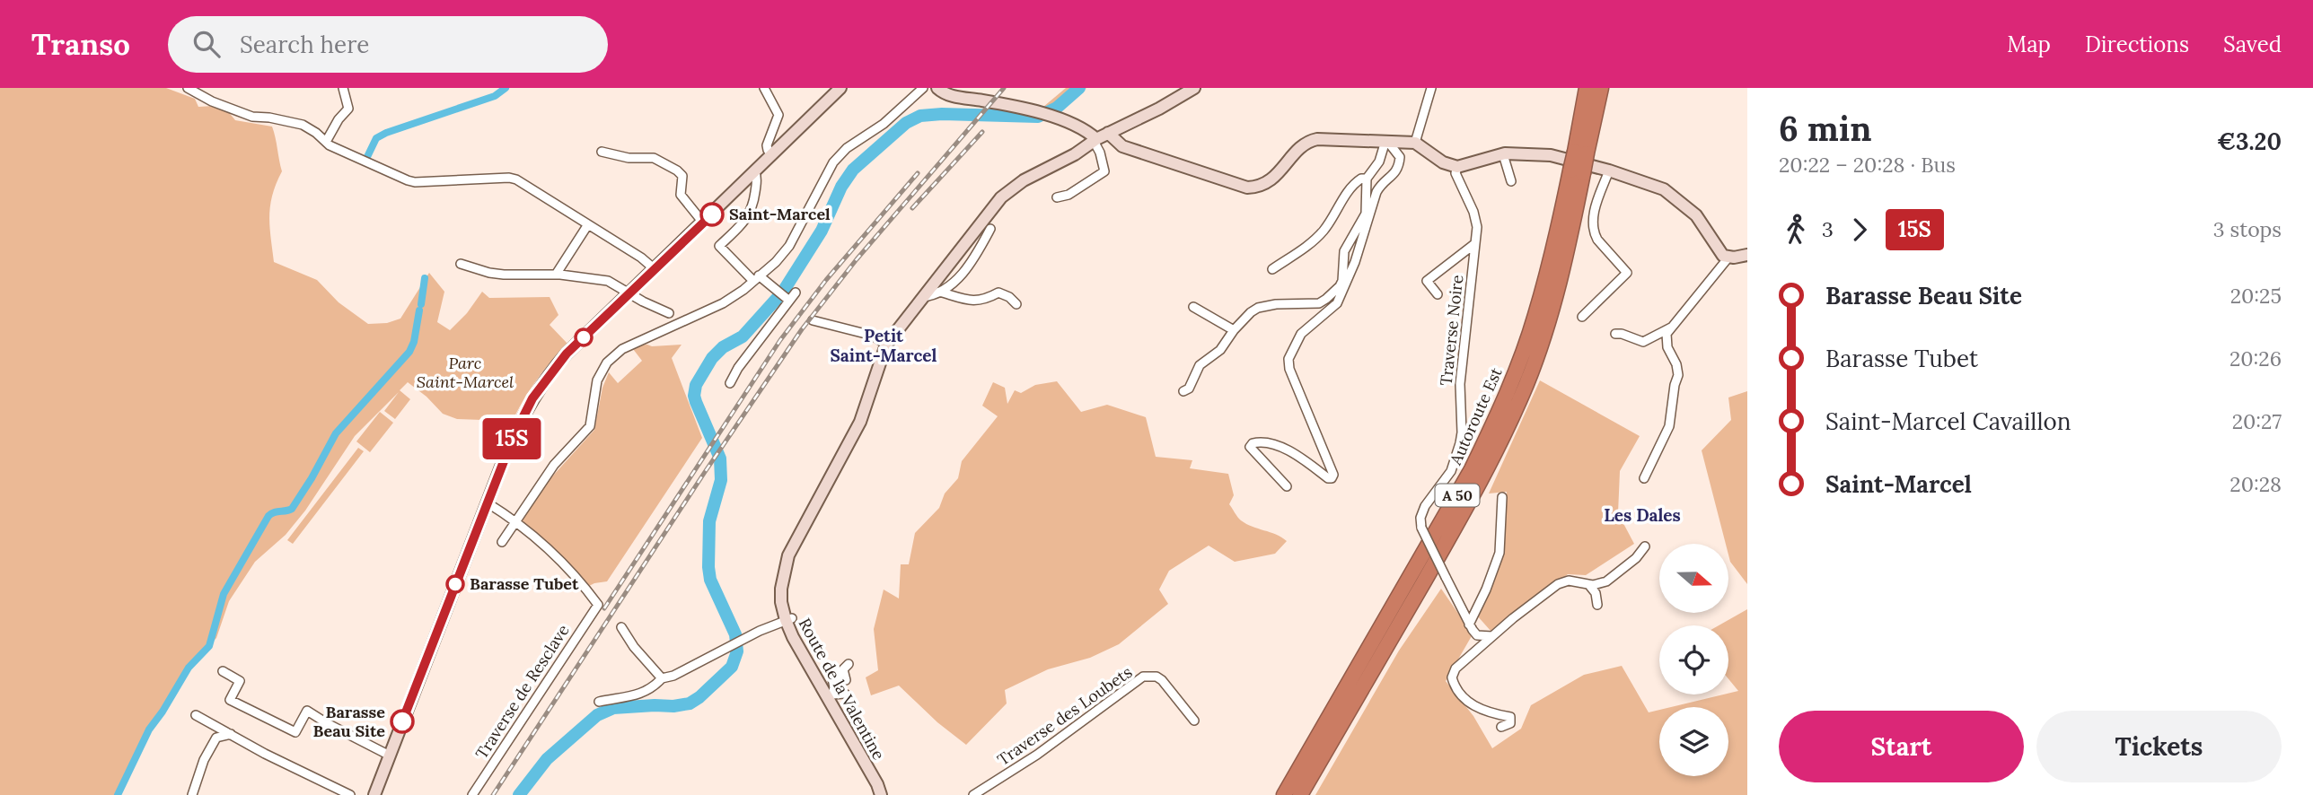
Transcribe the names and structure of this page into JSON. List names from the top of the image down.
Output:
{
  "streets": {
    "highway": ["Autoroute Est", "A 50"],
    "street": [
      "Traverse Noire",
      "Route de la Valentine",
      "Traverse de Resclave",
      "Traverse des Loubets"
    ]
  },
  "districts": ["Petit Saint-Marcel", "Les Dales"],
  "parks": ["Parc Saint-Marcel"],
  "places": ["Saint-Marcel", "Barasse Tubet", "Barasse Beau Site"],
  "lines": ["bus line 15S"],
  "north": "right",
  "page": {
    "header": "Transo",
    "search": "Search here",
    "nav": ["Map", "Directions", "Saved"],
    "on_map": "15S",
    "heading": ["6 min", "20:22 – 20:28 · Bus", "€3.20"],
    "legs": ["3", "15S", "3 stops"],
    "list": [
      {
        "name": "Barasse Beau Site",
        "value": "20:25"
      },
      {
        "name": "Barasse Tubet",
        "value": "20:26"
      },
      {
        "name": "Saint-Marcel Cavaillon",
        "value": "20:27"
      },
      {
        "name": "Saint-Marcel",
        "value": "20:28"
      }
    ],
    "buttons": ["Start", "Tickets"]
  }
}
